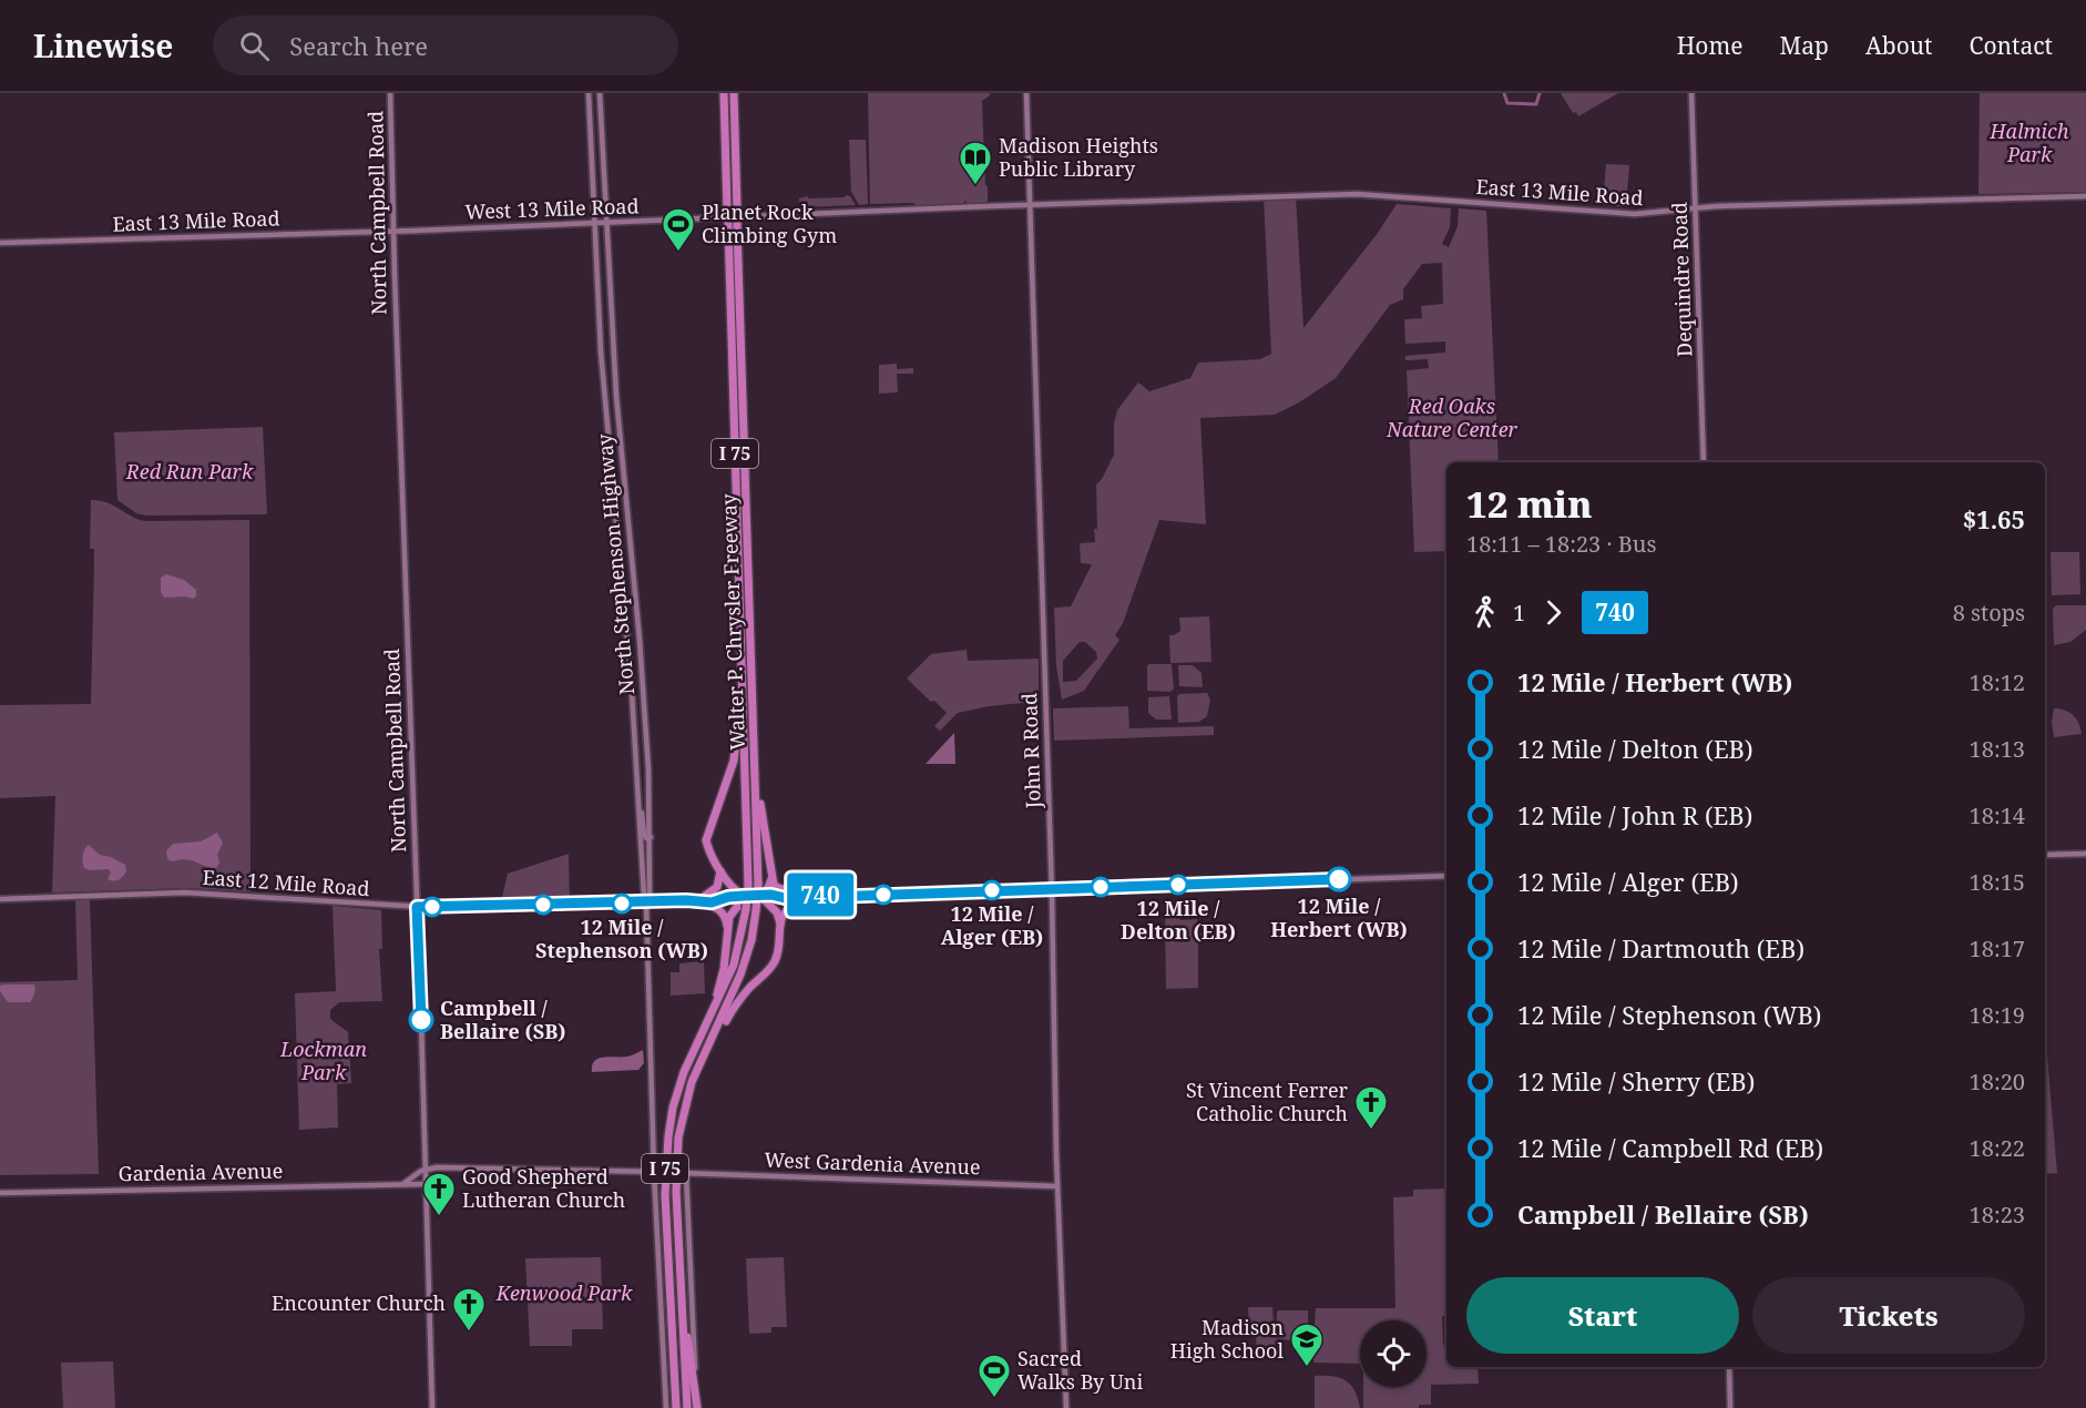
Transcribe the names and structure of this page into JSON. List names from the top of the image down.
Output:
{
  "streets": {
    "highway": ["I 75", "Walter P. Chrysler Freeway"],
    "main road": [
      "East 13 Mile Road",
      "West 13 Mile Road",
      "North Campbell Road",
      "Dequindre Road",
      "North Stephenson Highway",
      "John R Road",
      "East 12 Mile Road",
      "West Gardenia Avenue",
      "Gardenia Avenue"
    ]
  },
  "crossings": [
    ["East 13 Mile Road", "West 13 Mile Road"],
    ["East 13 Mile Road", "North Campbell Road"],
    ["East 13 Mile Road", "Dequindre Road"],
    ["East 13 Mile Road", "John R Road"],
    ["West 13 Mile Road", "North Campbell Road"],
    ["West 13 Mile Road", "North Stephenson Highway"],
    ["West 13 Mile Road", "John R Road"],
    ["North Campbell Road", "East 12 Mile Road"],
    ["North Campbell Road", "Gardenia Avenue"],
    ["I 75", "Walter P. Chrysler Freeway"],
    ["I 75", "East 12 Mile Road"],
    ["North Stephenson Highway", "East 12 Mile Road"],
    ["Walter P. Chrysler Freeway", "East 12 Mile Road"],
    ["John R Road", "West Gardenia Avenue"]
  ],
  "parks": [
    "Halmich Park",
    "Red Oaks Nature Center",
    "Red Run Park",
    "Lockman Park",
    "Kenwood Park"
  ],
  "places": {
    "library": ["Madison Heights Public Library"],
    "sports": ["Planet Rock Climbing Gym", "Sacred Walks By Uni"],
    "other": [
      "12 Mile / Herbert (WB)",
      "12 Mile / Delton (EB)",
      "12 Mile / Alger (EB)",
      "12 Mile / Stephenson (WB)",
      "Campbell / Bellaire (SB)"
    ],
    "church": ["St Vincent Ferrer Catholic Church", "Good Shepherd Lutheran Church", "Encounter Church"],
    "school or university": ["Madison High School"]
  },
  "lines": ["bus line 740"],
  "page": {
    "header": "Linewise",
    "search": "Search here",
    "nav": [
      "Home",
      "Map",
      "About",
      "Contact"
    ],
    "on_map": "740",
    "heading": ["12 min", "18:11 – 18:23 · Bus", "$1.65"],
    "legs": ["1", "740", "8 stops"],
    "list": [
      {
        "name": "12 Mile / Herbert (WB)",
        "value": "18:12"
      },
      {
        "name": "12 Mile / Delton (EB)",
        "value": "18:13"
      },
      {
        "name": "12 Mile / John R (EB)",
        "value": "18:14"
      },
      {
        "name": "12 Mile / Alger (EB)",
        "value": "18:15"
      },
      {
        "name": "12 Mile / Dartmouth (EB)",
        "value": "18:17"
      },
      {
        "name": "12 Mile / Stephenson (WB)",
        "value": "18:19"
      },
      {
        "name": "12 Mile / Sherry (EB)",
        "value": "18:20"
      },
      {
        "name": "12 Mile / Campbell Rd (EB)",
        "value": "18:22"
      },
      {
        "name": "Campbell / Bellaire (SB)",
        "value": "18:23"
      }
    ],
    "buttons": ["Start", "Tickets"]
  }
}
